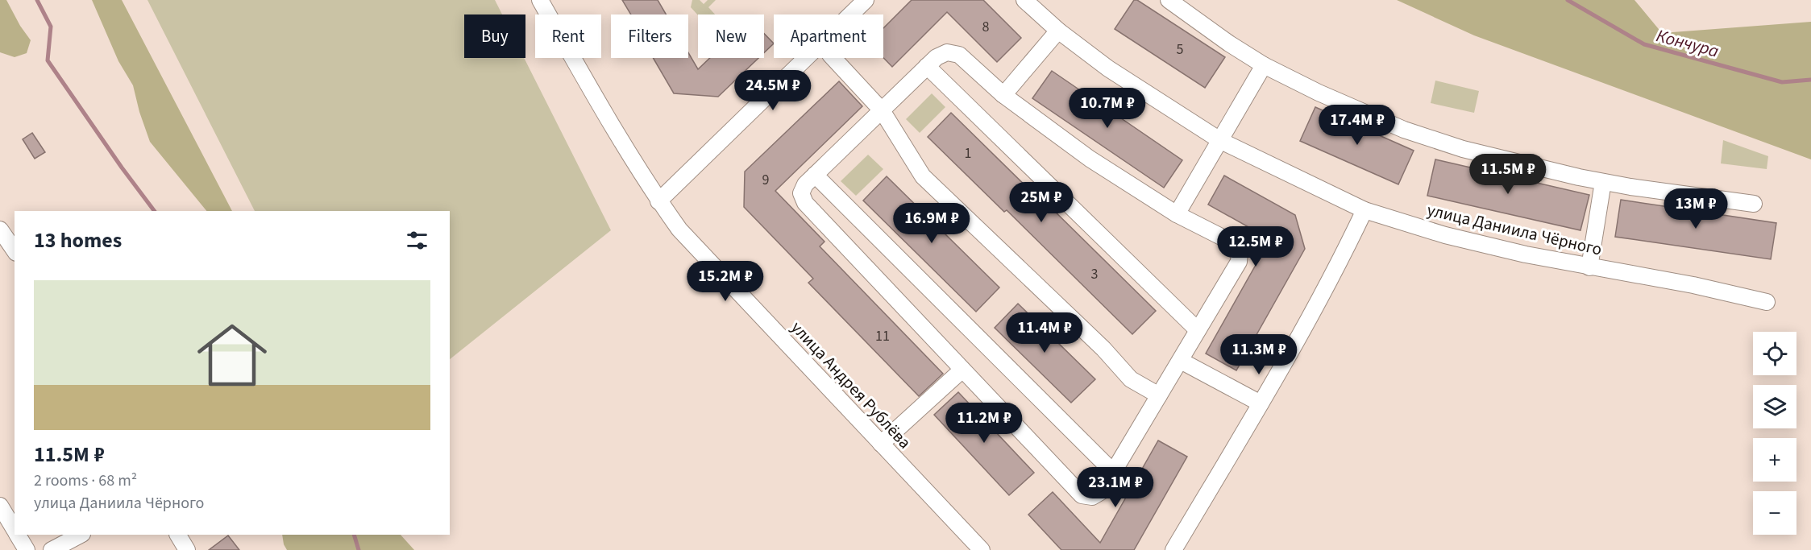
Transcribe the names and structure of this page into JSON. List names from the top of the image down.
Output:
{
  "streets": {
    "street": ["улица Даниила Чёрного", "улица Андрея Рублёва"]
  },
  "water": ["Кончура"],
  "house_numbers": [
    "8",
    "5",
    "1",
    "9",
    "3",
    "11"
  ],
  "page": {
    "chip": [
      "Buy",
      "Rent",
      "Filters",
      "New",
      "Apartment"
    ],
    "price": [
      "24.5M ₽",
      "10.7M ₽",
      "17.4M ₽",
      "11.5M ₽",
      "25M ₽",
      "13M ₽",
      "16.9M ₽",
      "12.5M ₽",
      "15.2M ₽",
      "11.4M ₽",
      "11.3M ₽",
      "11.2M ₽",
      "23.1M ₽"
    ],
    "heading": "13 homes",
    "list": [
      {
        "name": "11.5M ₽",
        "note": "2 rooms · 68 m² · улица Даниила Чёрного"
      }
    ],
    "map_buttons": ["+", "−"]
  }
}
